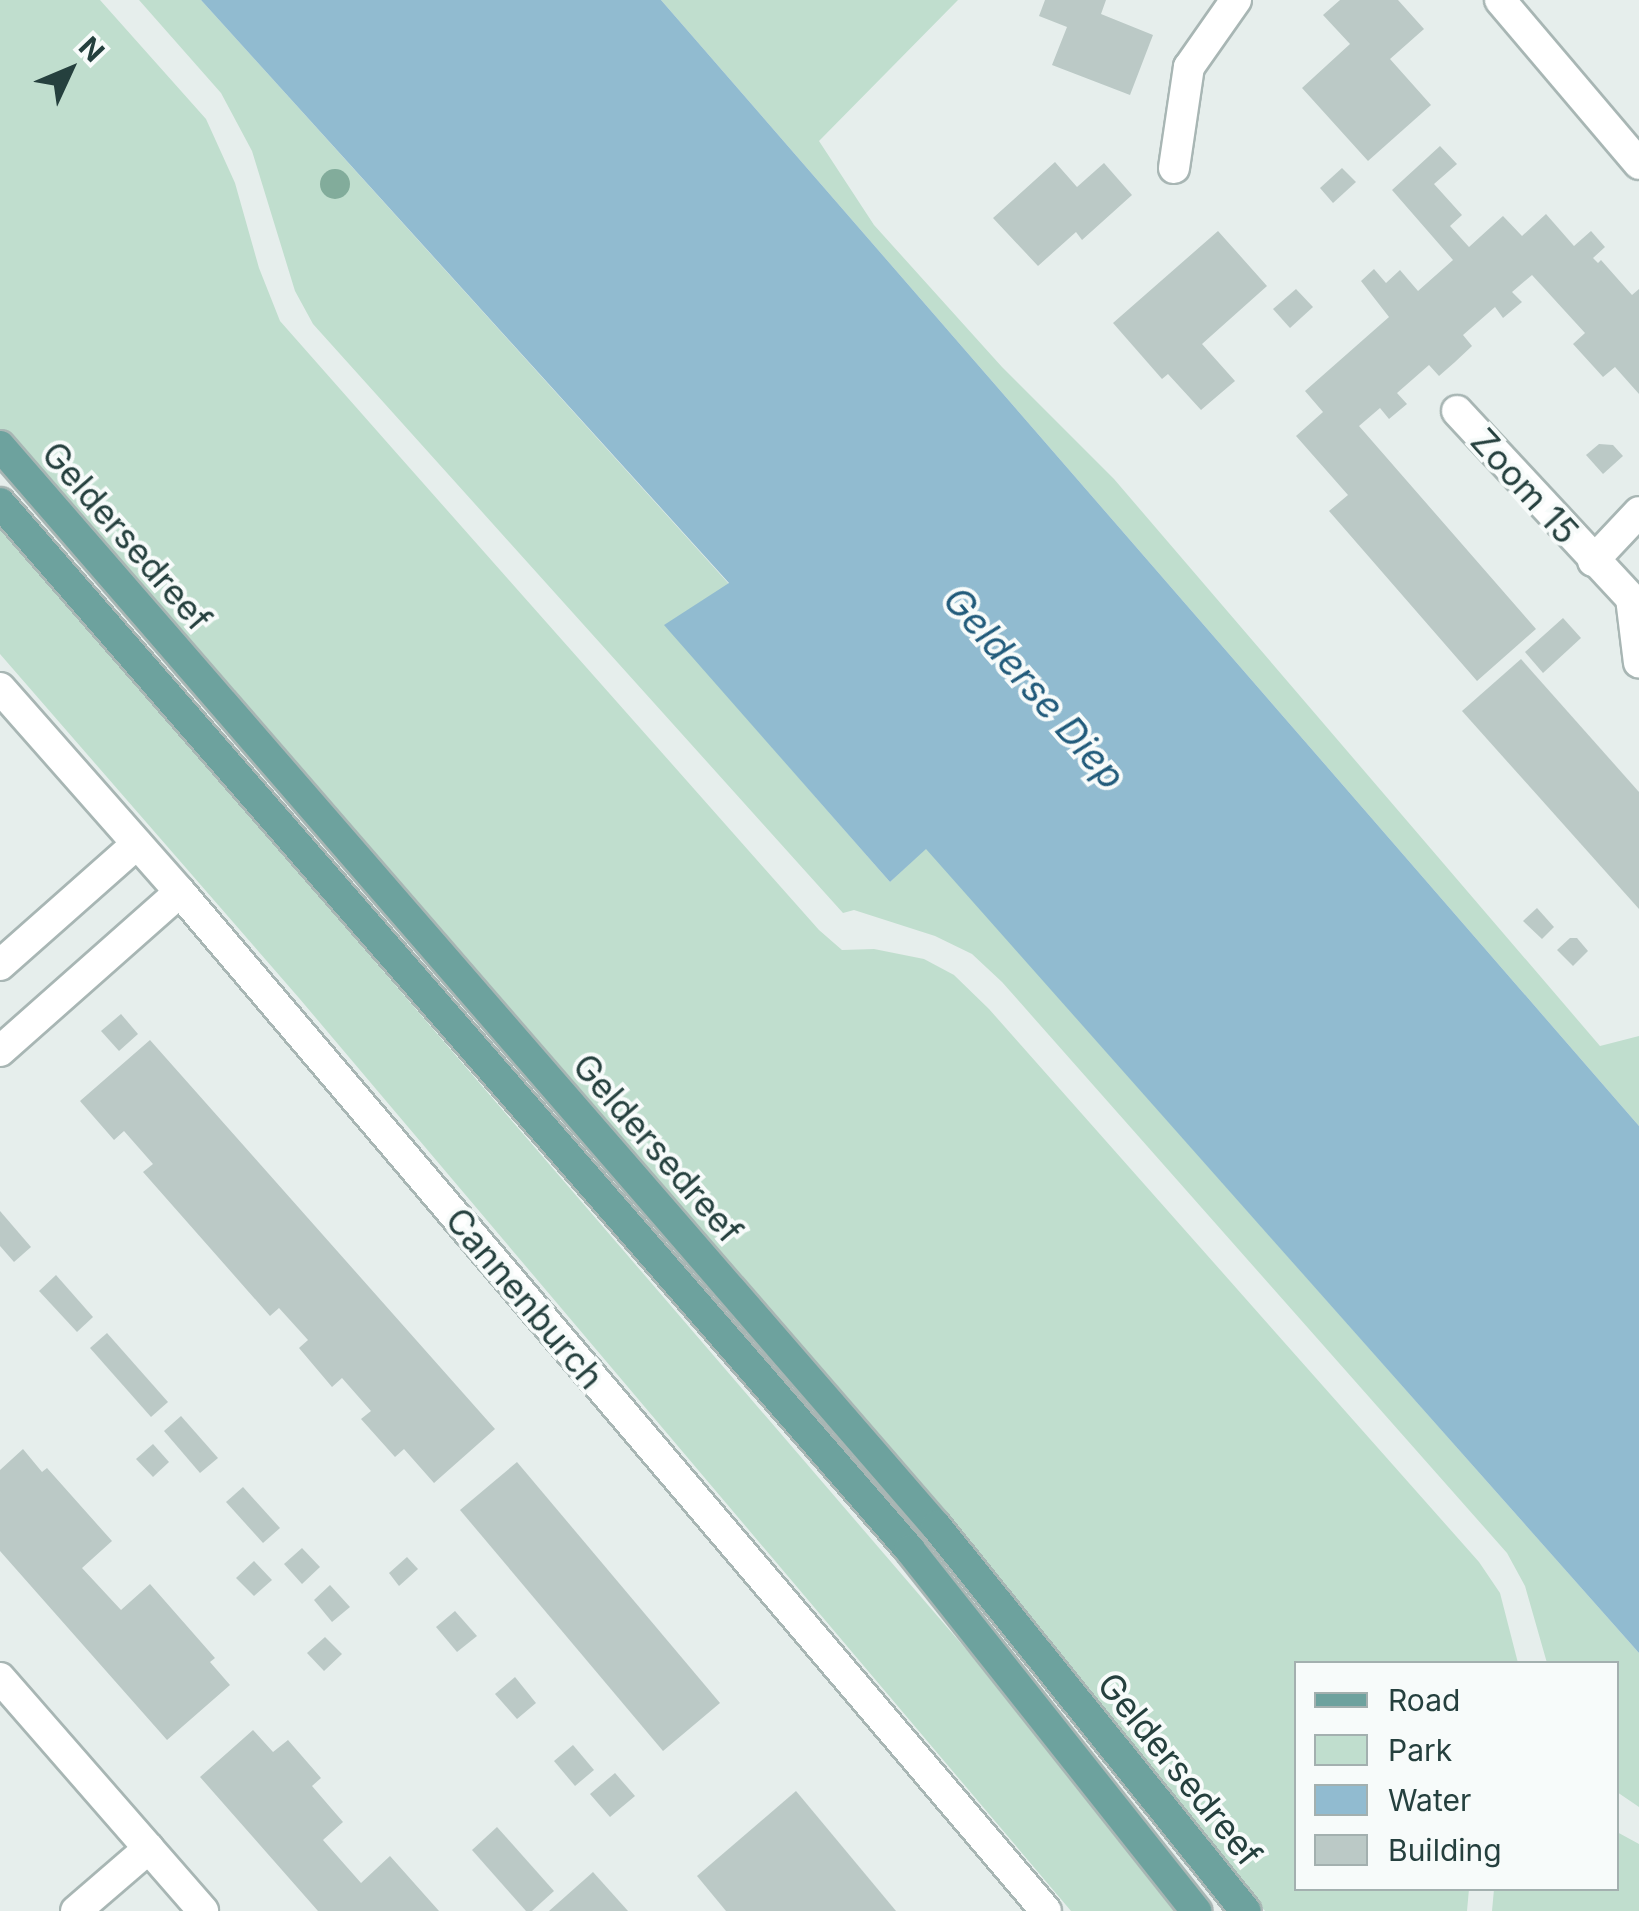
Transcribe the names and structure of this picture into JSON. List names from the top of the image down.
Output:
{
  "streets": {
    "main road": ["Geldersedreef"],
    "street": ["Zoom 15", "Cannenburch"]
  },
  "water": ["Gelderse Diep"],
  "legend": [
    "Road",
    "Park",
    "Water",
    "Building"
  ],
  "north": "top right"
}
